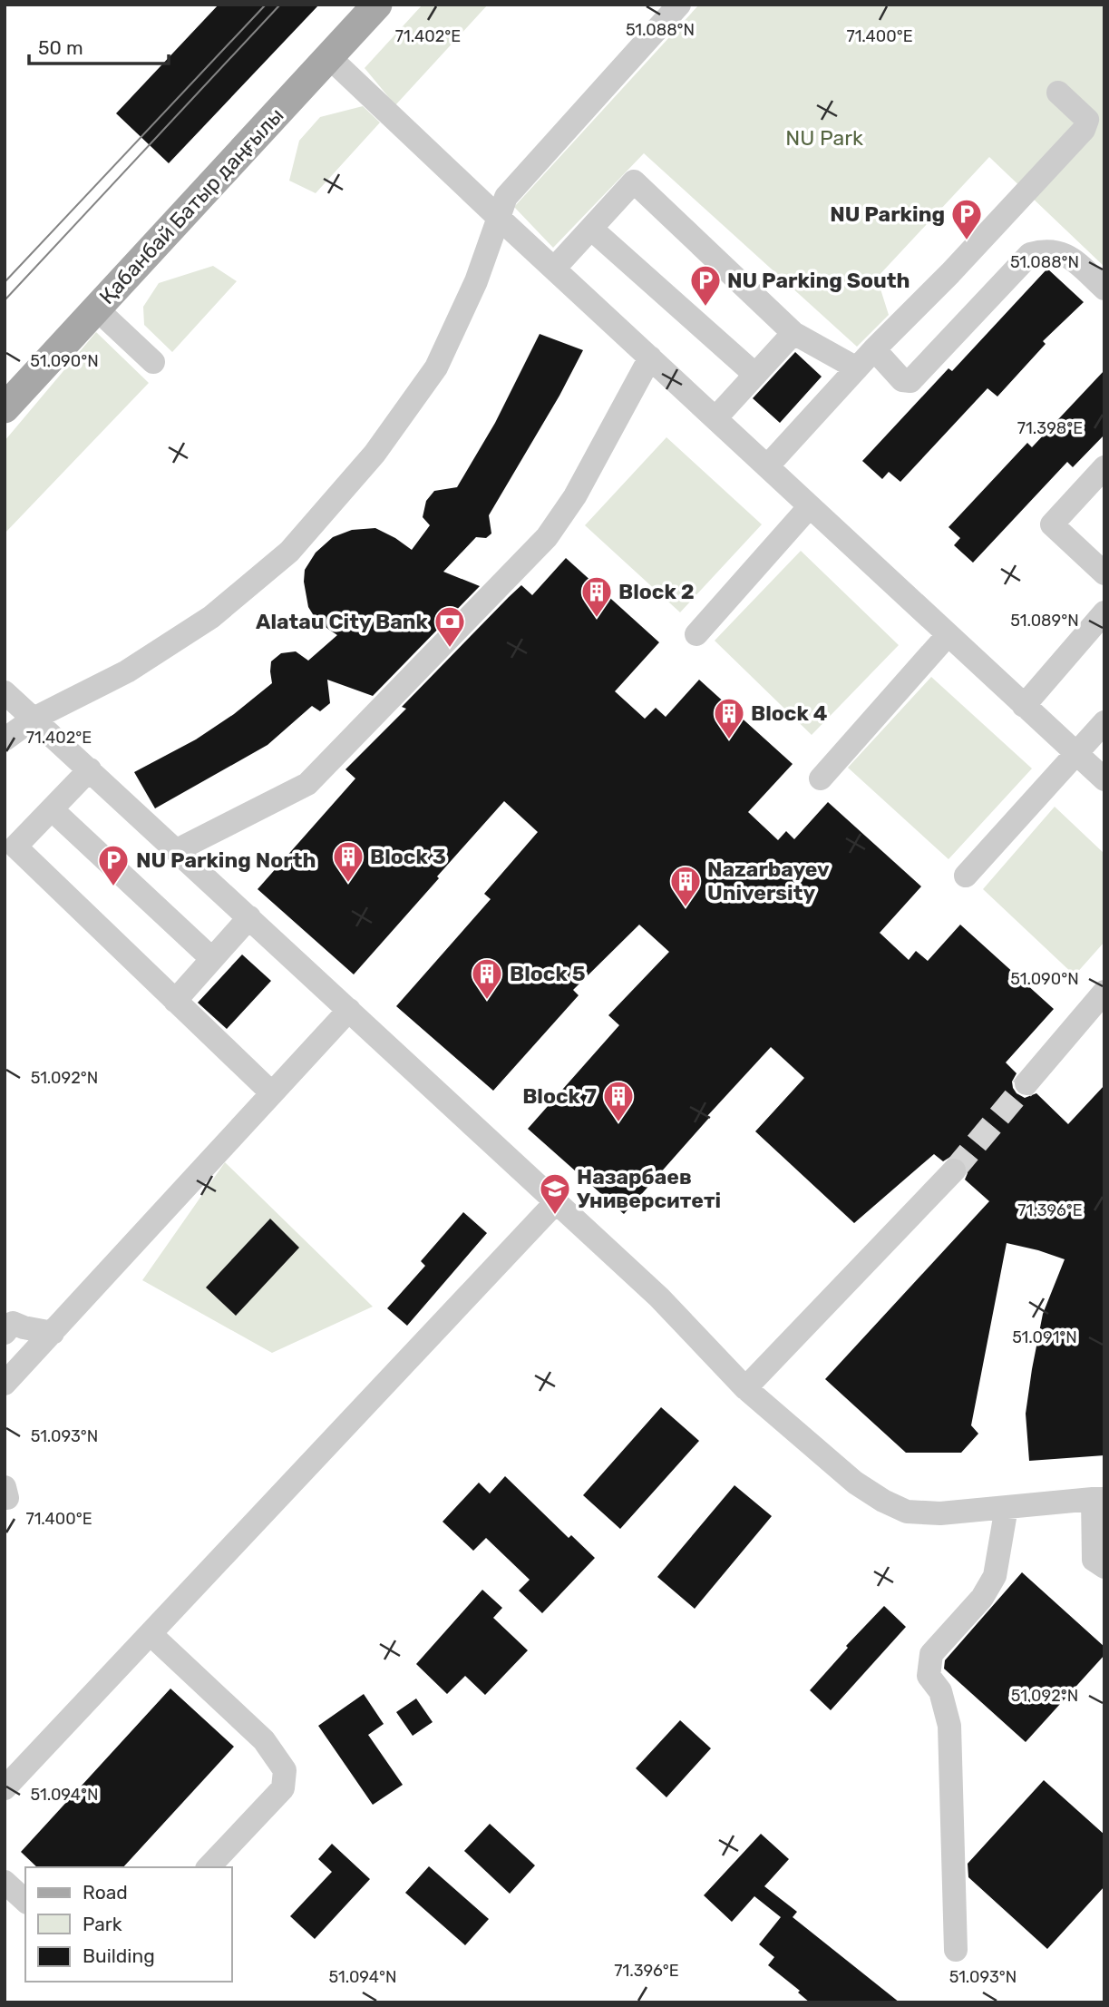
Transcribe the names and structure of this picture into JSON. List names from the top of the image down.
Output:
{
  "streets": {
    "main road": ["Қабанбай Батыр даңғылы"]
  },
  "parks": ["NU Park"],
  "places": {
    "parking": ["NU Parking", "NU Parking South", "NU Parking North"],
    "building": [
      "Block 2",
      "Block 4",
      "Block 3",
      "Nazarbayev University",
      "Block 5",
      "Block 7"
    ],
    "bank": ["Alatau City Bank"],
    "school or university": ["Назарбаев Университеті"]
  },
  "legend": ["Road", "Park", "Building"],
  "scale_bar": "50 m",
  "coordinates": [
    "51.088°N",
    "71.402°E",
    "71.400°E",
    "51.090°N",
    "71.398°E",
    "51.089°N",
    "51.092°N",
    "71.396°E",
    "51.091°N",
    "51.093°N",
    "51.094°N"
  ]
}
